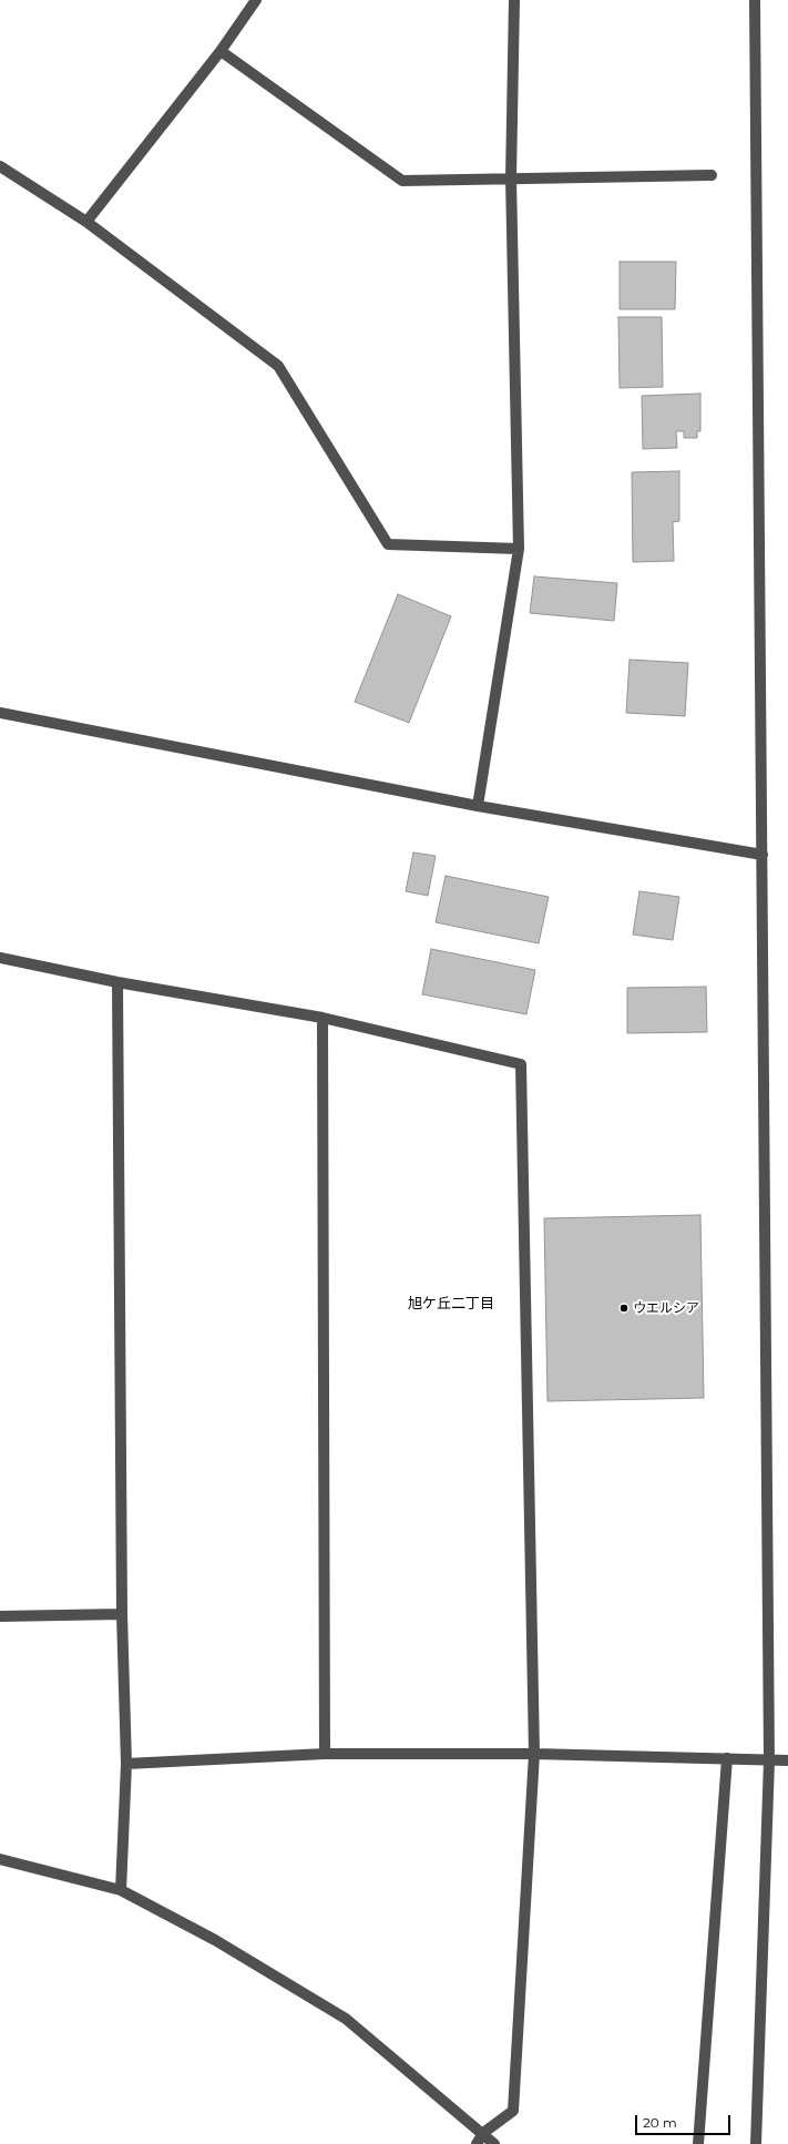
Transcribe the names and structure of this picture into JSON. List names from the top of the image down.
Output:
{
  "districts": ["旭ケ丘二丁目"],
  "places": ["ウエルシア"],
  "scale_bar": "20 m"
}
